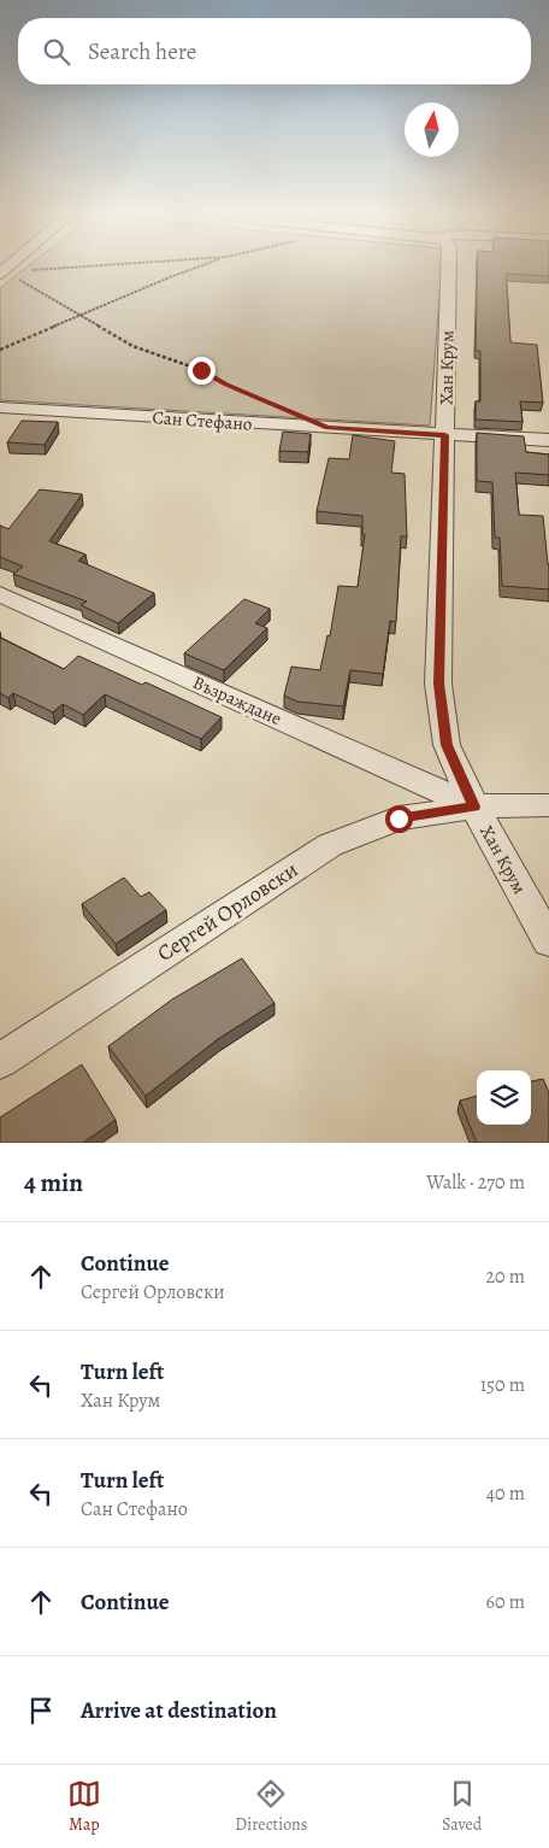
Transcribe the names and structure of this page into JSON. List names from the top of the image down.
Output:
{
  "streets": {
    "street": [
      "Хан Крум",
      "Сан Стефано",
      "Възраждане",
      "Сергей Орловски"
    ]
  },
  "crossings": [
    ["Хан Крум", "Сан Стефано"],
    ["Хан Крум", "Възраждане"],
    ["Хан Крум", "Сергей Орловски"],
    ["Възраждане", "Сергей Орловски"]
  ],
  "north": "top",
  "page": {
    "search": "Search here",
    "heading": ["4 min", "Walk · 270 m"],
    "list": [
      ["Continue", "Сергей Орловски", "20 m"],
      ["Turn left", "Хан Крум", "150 m"],
      ["Turn left", "Сан Стефано", "40 m"],
      ["Continue", "60 m"],
      "Arrive at destination"
    ],
    "nav": ["Map", "Directions", "Saved"]
  }
}
